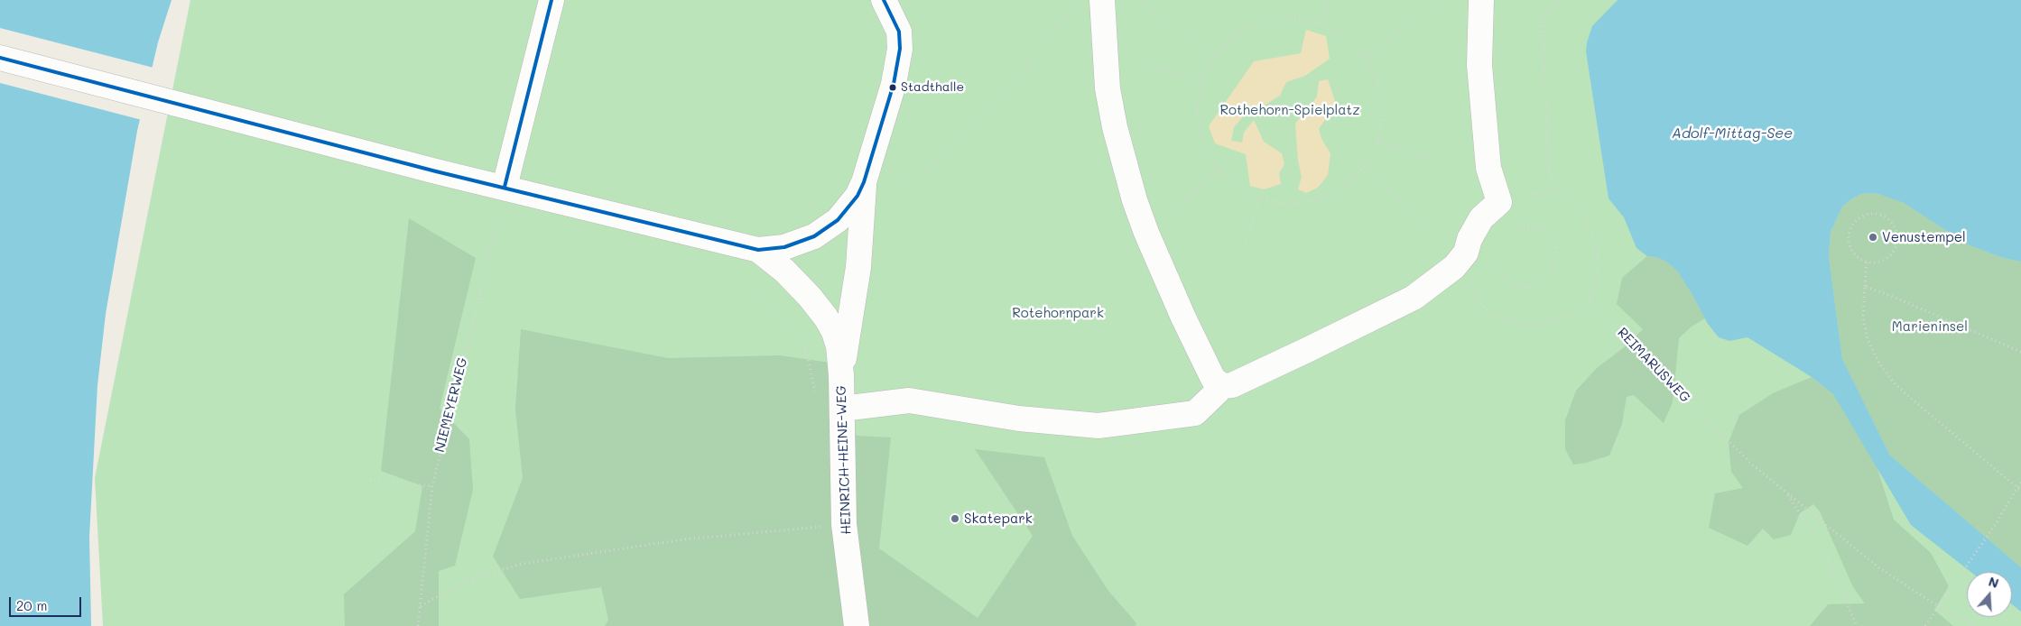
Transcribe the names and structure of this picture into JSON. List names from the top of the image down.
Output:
{
  "streets": {
    "street": ["HEINRICH-HEINE-WEG"],
    "path": ["REIMARUSWEG", "NIEMEYERWEG"]
  },
  "water": ["Adolf-Mittag-See"],
  "parks": ["Rothehorn-Spielplatz", "Rotehornpark", "Marieninsel"],
  "places": ["Stadthalle", "Venustempel", "Skatepark"],
  "scale_bar": "20 m",
  "north": "top"
}
